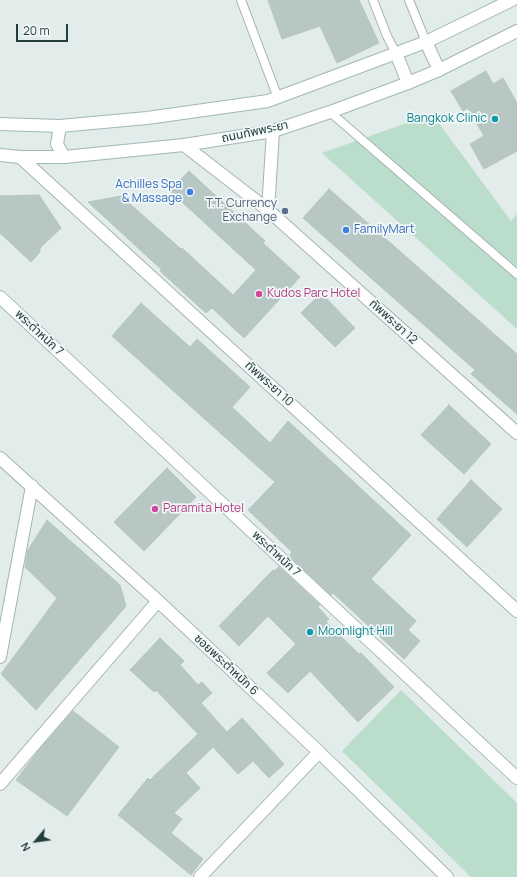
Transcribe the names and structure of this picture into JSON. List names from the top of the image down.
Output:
{
  "streets": {
    "street": [
      "ถนนทัพพระยา",
      "ทัพพระยา 12",
      "พระตำหนัก 7",
      "ทัพพระยา 10",
      "ซอยพระตำหนัก 6"
    ]
  },
  "crossings": [
    ["ถนนทัพพระยา", "ทัพพระยา 12"],
    ["ถนนทัพพระยา", "ทัพพระยา 10"]
  ],
  "places": [
    "Bangkok Clinic",
    "Achilles Spa & Massage",
    "T.T. Currency Exchange",
    "FamilyMart",
    "Kudos Parc Hotel",
    "Paramita Hotel",
    "Moonlight Hill"
  ],
  "scale_bar": "20 m",
  "north": "bottom left"
}
